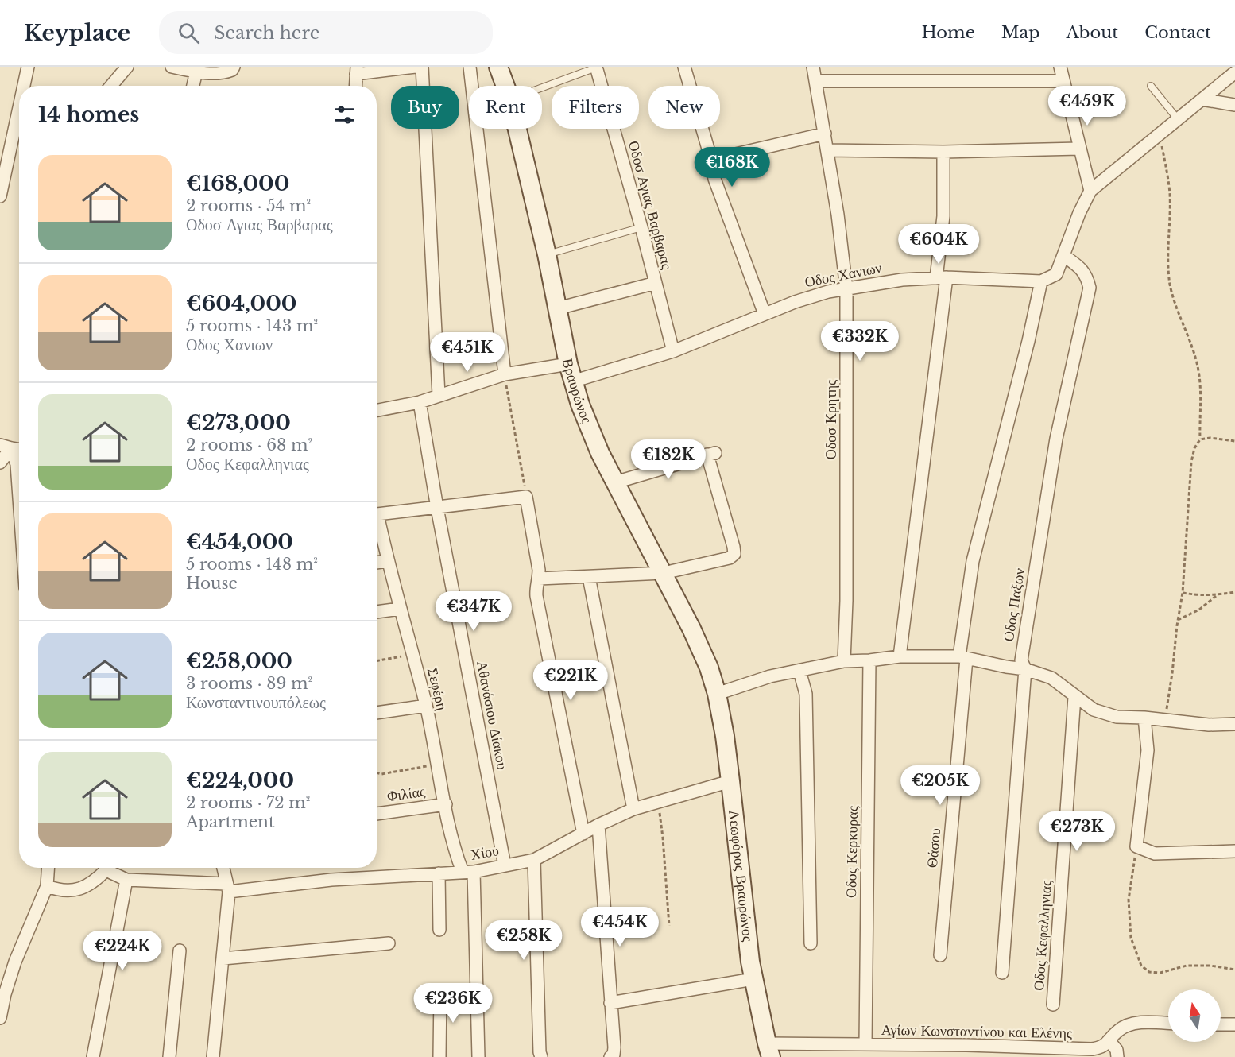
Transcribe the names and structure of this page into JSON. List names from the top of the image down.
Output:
{
  "streets": {
    "main road": ["Βραυρώνος", "Λεωφόρος Βραυρώνος"],
    "street": [
      "Οδοσ Αγιας Βαρβαρας",
      "Οδος Χανιων",
      "Οδοσ Κρητης",
      "Οδος Παξων",
      "Σεφέρη",
      "Αθανάσιου Δίακου",
      "Φιλίας",
      "Θάσου",
      "Οδος Κερκυρας",
      "Χίου",
      "Οδος Κεφαλληνιας",
      "Αγίων Κωνσταντίνου και Ελένης"
    ]
  },
  "crossings": [
    ["Οδοσ Αγιας Βαρβαρας", "Οδος Χανιων"],
    ["Οδος Χανιων", "Βραυρώνος"],
    ["Οδος Χανιων", "Οδοσ Κρητης"],
    ["Οδος Χανιων", "Αθανάσιου Δίακου"],
    ["Οδος Χανιων", "Θάσου"],
    ["Βραυρώνος", "Λεωφόρος Βραυρώνος"],
    ["Σεφέρη", "Φιλίας"],
    ["Σεφέρη", "Χίου"],
    ["Αθανάσιου Δίακου", "Χίου"],
    ["Οδος Κερκυρας", "Αγίων Κωνσταντίνου και Ελένης"],
    ["Χίου", "Λεωφόρος Βραυρώνος"],
    ["Λεωφόρος Βραυρώνος", "Αγίων Κωνσταντίνου και Ελένης"]
  ],
  "north": "top",
  "page": {
    "header": "Keyplace",
    "search": "Search here",
    "nav": [
      "Home",
      "Map",
      "About",
      "Contact"
    ],
    "price": [
      "€459K",
      "€168K",
      "€604K",
      "€332K",
      "€451K",
      "€182K",
      "€347K",
      "€221K",
      "€205K",
      "€273K",
      "€454K",
      "€258K",
      "€224K",
      "€236K"
    ],
    "chip": [
      "Buy",
      "Rent",
      "Filters",
      "New"
    ],
    "heading": "14 homes",
    "list": [
      {
        "name": "€168,000",
        "note": "2 rooms · 54 m² · Οδοσ Αγιας Βαρβαρας"
      },
      {
        "name": "€604,000",
        "note": "5 rooms · 143 m² · Οδος Χανιων"
      },
      {
        "name": "€273,000",
        "note": "2 rooms · 68 m² · Οδος Κεφαλληνιας"
      },
      {
        "name": "€454,000",
        "note": "5 rooms · 148 m² · House"
      },
      {
        "name": "€258,000",
        "note": "3 rooms · 89 m² · Κωνσταντινουπόλεως"
      },
      {
        "name": "€224,000",
        "note": "2 rooms · 72 m² · Apartment"
      }
    ]
  }
}
